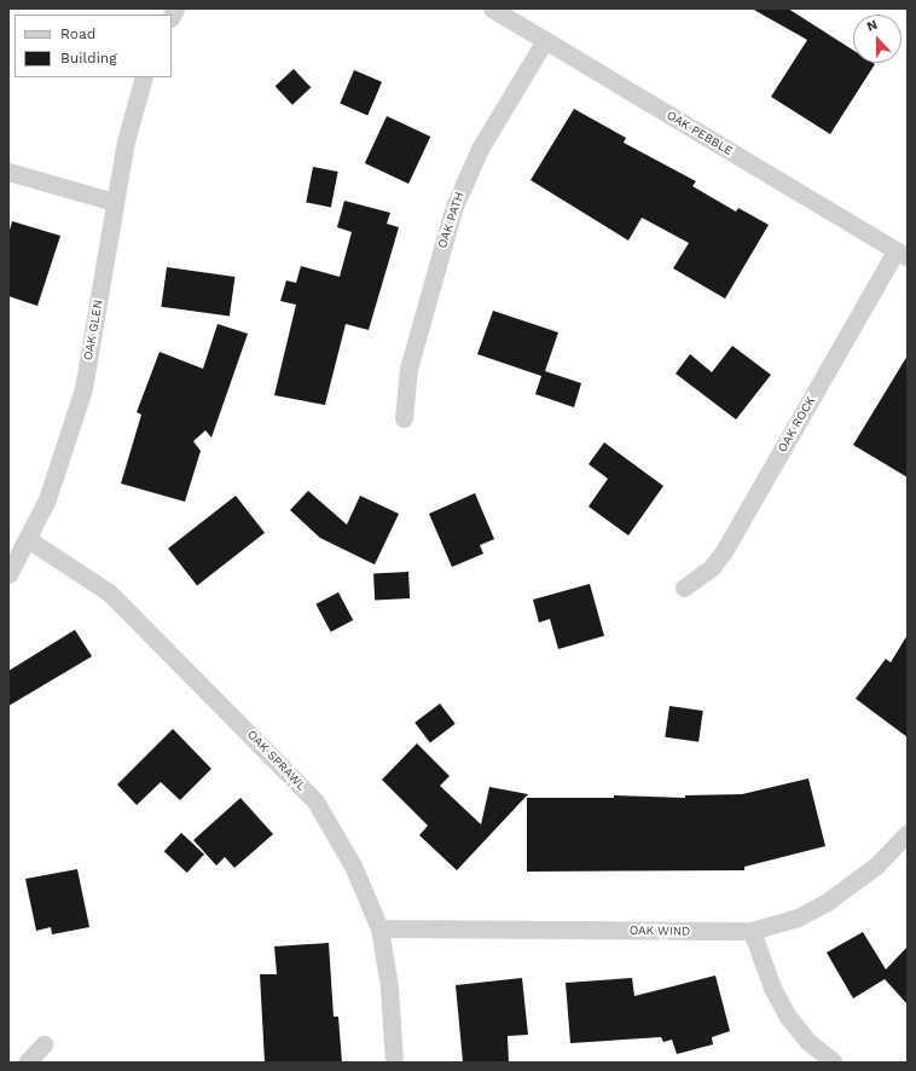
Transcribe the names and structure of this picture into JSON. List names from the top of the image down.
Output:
{
  "streets": {
    "street": [
      "OAK PEBBLE",
      "OAK PATH",
      "OAK GLEN",
      "OAK ROCK",
      "OAK SPRAWL",
      "OAK WIND"
    ]
  },
  "crossings": [
    ["OAK PEBBLE", "OAK PATH"],
    ["OAK PEBBLE", "OAK ROCK"],
    ["OAK GLEN", "OAK SPRAWL"],
    ["OAK SPRAWL", "OAK WIND"]
  ],
  "legend": ["Road", "Building"],
  "north": "top"
}
